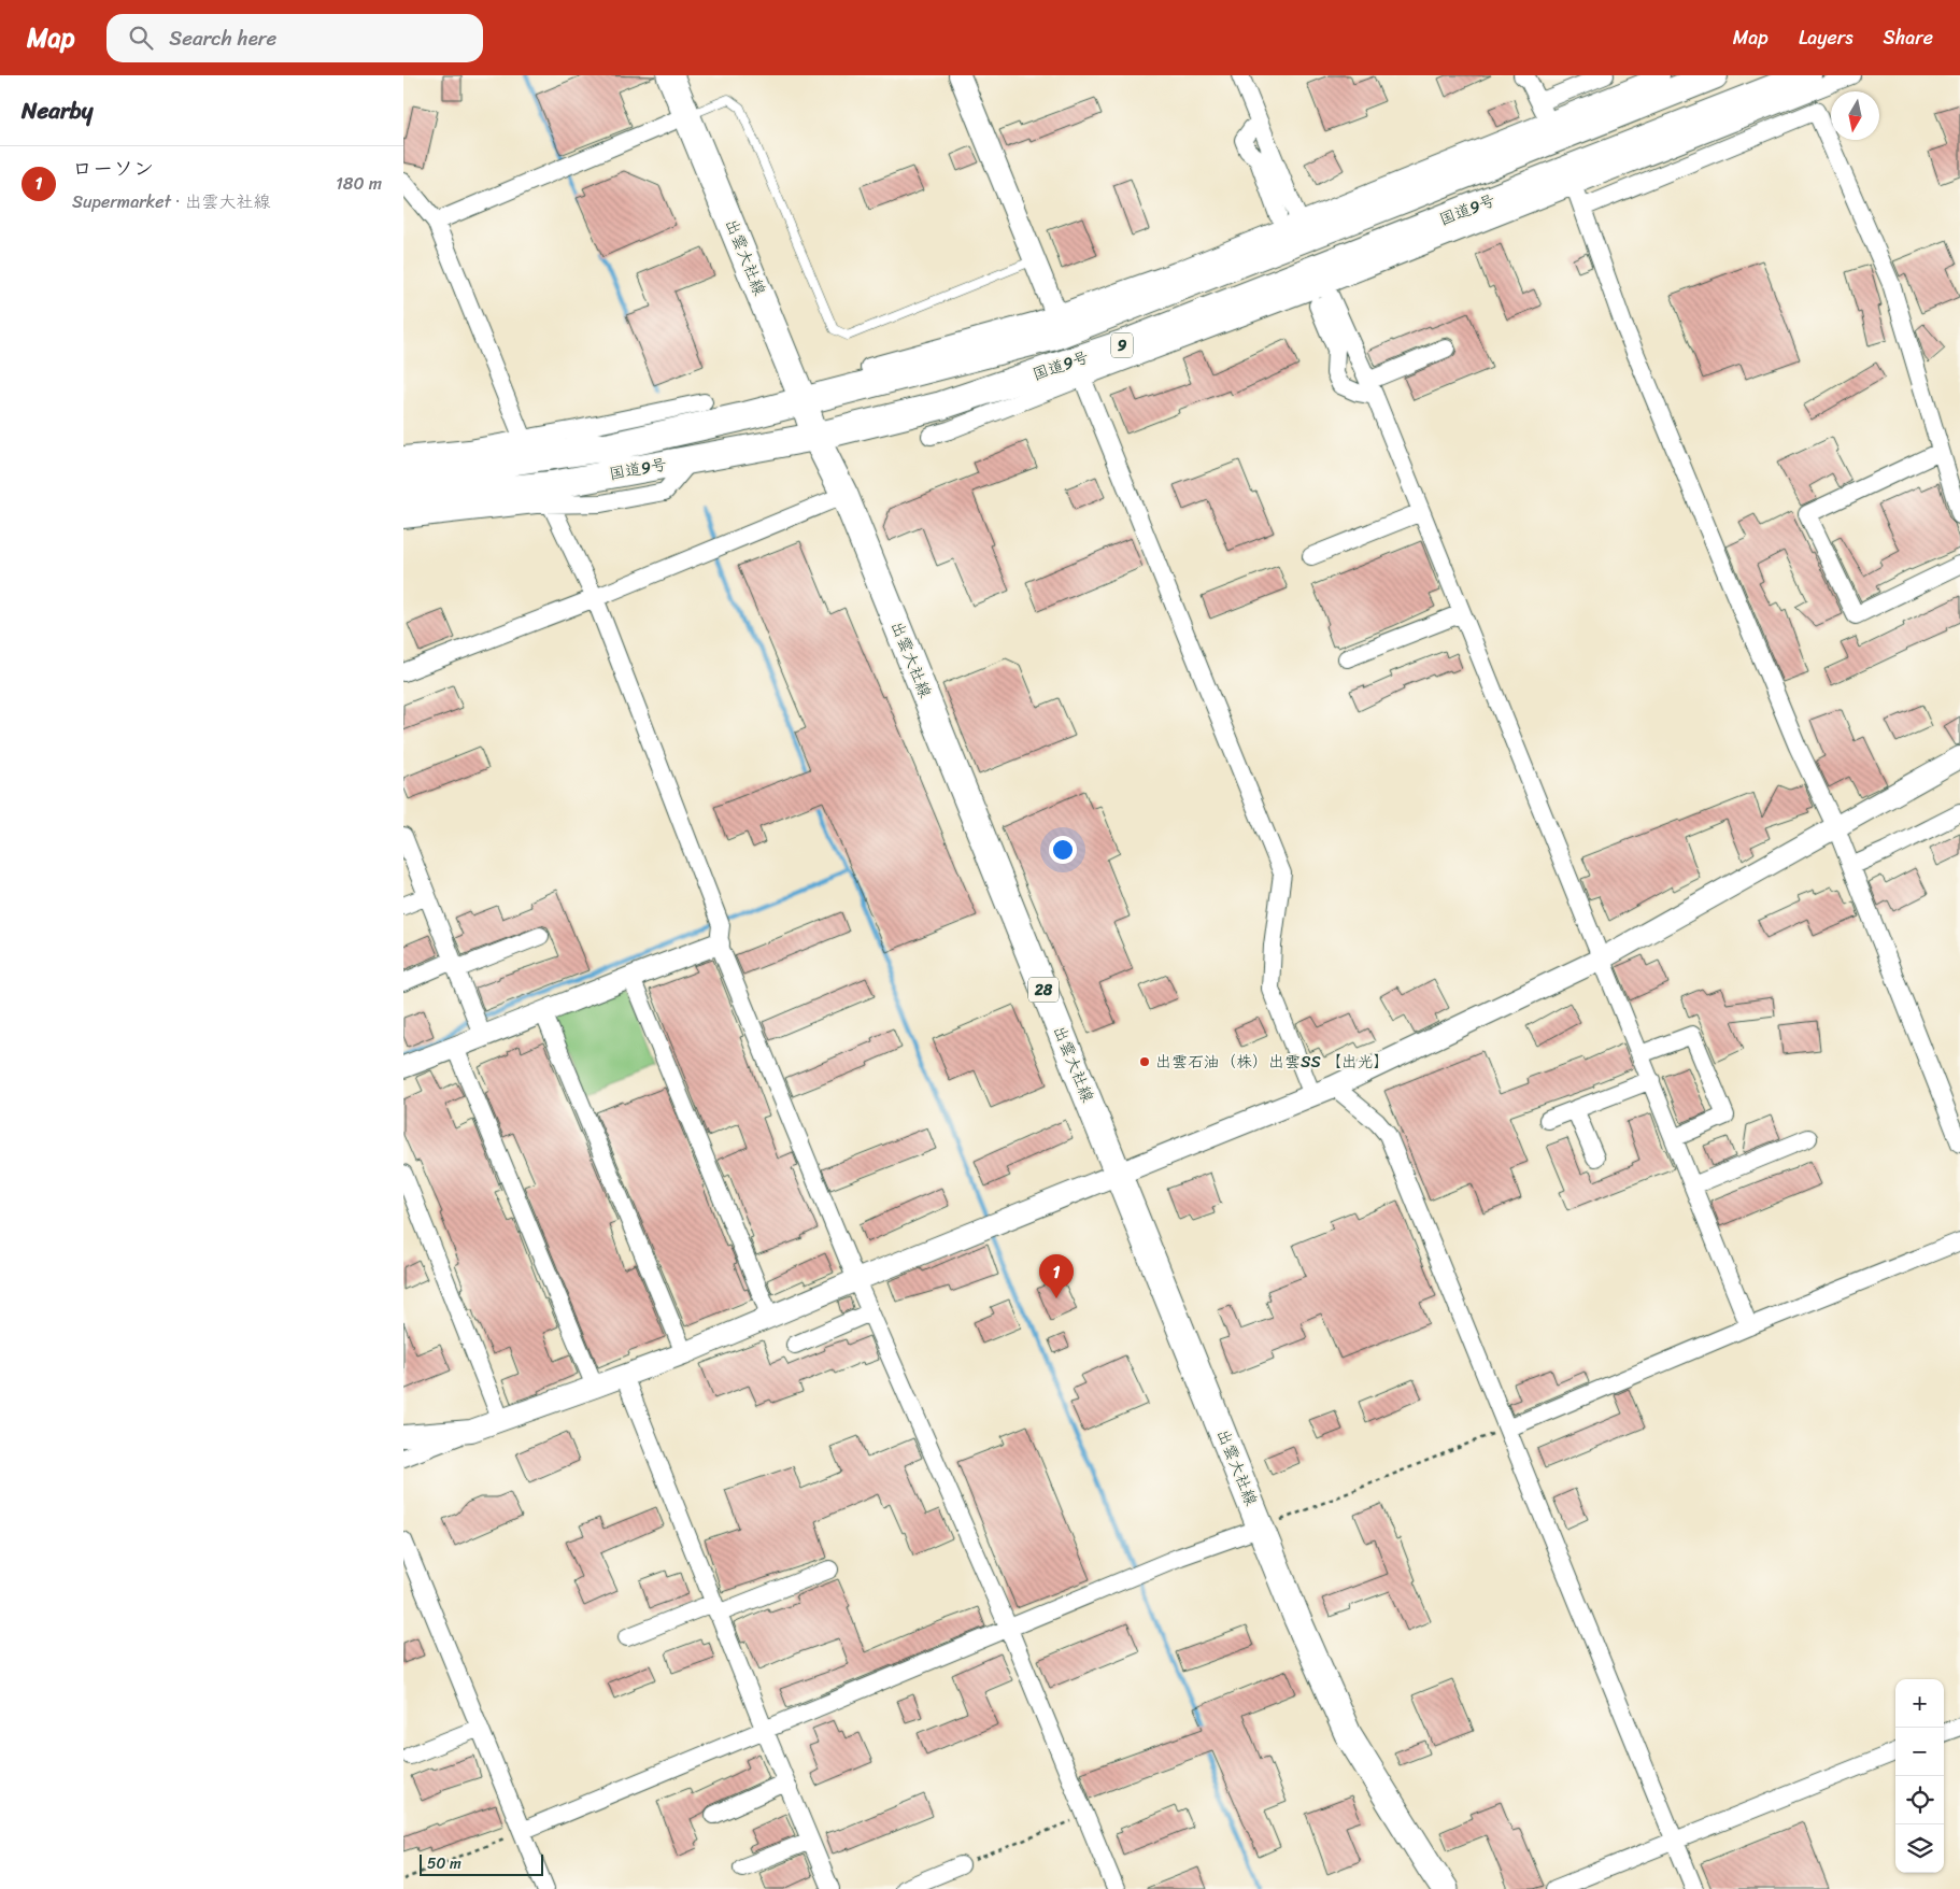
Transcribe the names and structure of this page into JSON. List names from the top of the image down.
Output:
{
  "streets": {
    "highway": ["国道9号", "9"],
    "main road": ["出雲大社線", "28"]
  },
  "crossings": [
    ["国道9号", "出雲大社線"]
  ],
  "places": ["出雲石油（株）出雲SS 【出光】"],
  "scale_bar": "50 m",
  "north": "bottom",
  "page": {
    "header": "Map",
    "search": "Search here",
    "nav": ["Map", "Layers", "Share"],
    "heading": "Nearby",
    "list": [
      {
        "mark": "1",
        "name": "ローソン",
        "note": "Supermarket · 出雲大社線",
        "value": "180 m"
      }
    ],
    "pins": "1",
    "map_buttons": ["+", "−"],
    "scale": "50 m"
  }
}
